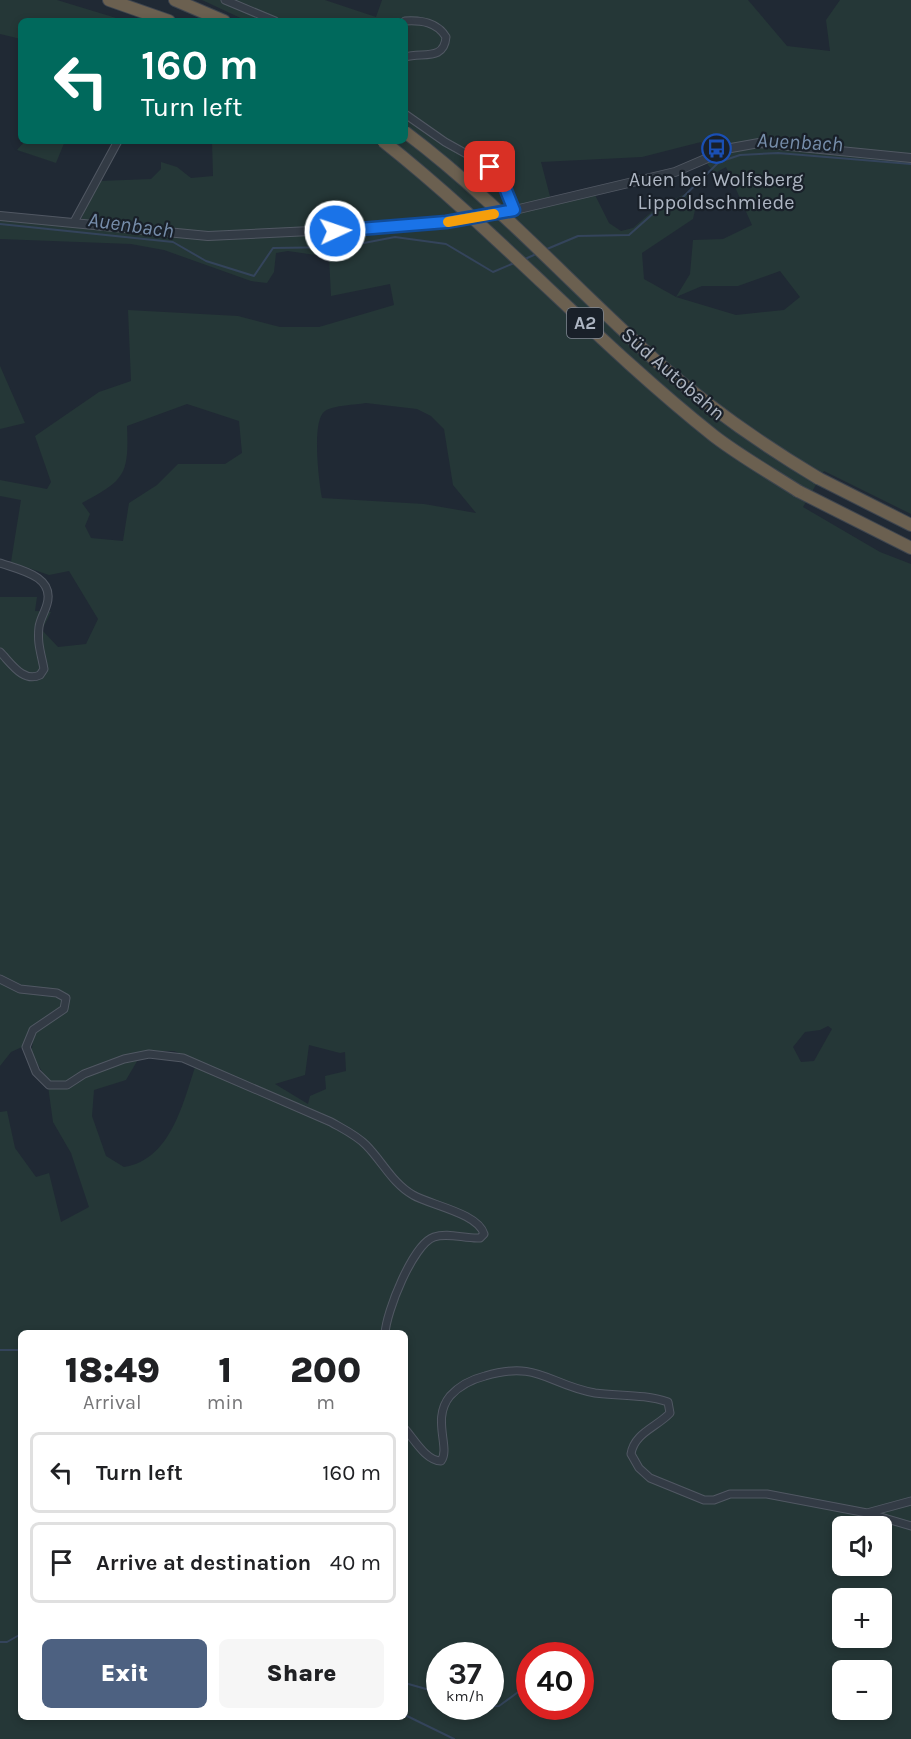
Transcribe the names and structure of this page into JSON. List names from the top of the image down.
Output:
{
  "streets": {
    "highway": ["A2", "Süd Autobahn"]
  },
  "water": ["Auenbach"],
  "places": {
    "bus stop": ["Auen bei Wolfsberg Lippoldschmiede"]
  },
  "page": {
    "turn": ["160 m", "Turn left"],
    "eta": [
      "18:49",
      "Arrival",
      "1",
      "min",
      "200",
      "m"
    ],
    "list": [
      {
        "name": "Turn left",
        "value": "160 m"
      },
      {
        "name": "Arrive at destination",
        "value": "40 m"
      }
    ],
    "map_buttons": ["+", "−"],
    "buttons": ["Exit", "Share"],
    "speed": "37 km/h",
    "limit": "40"
  }
}
